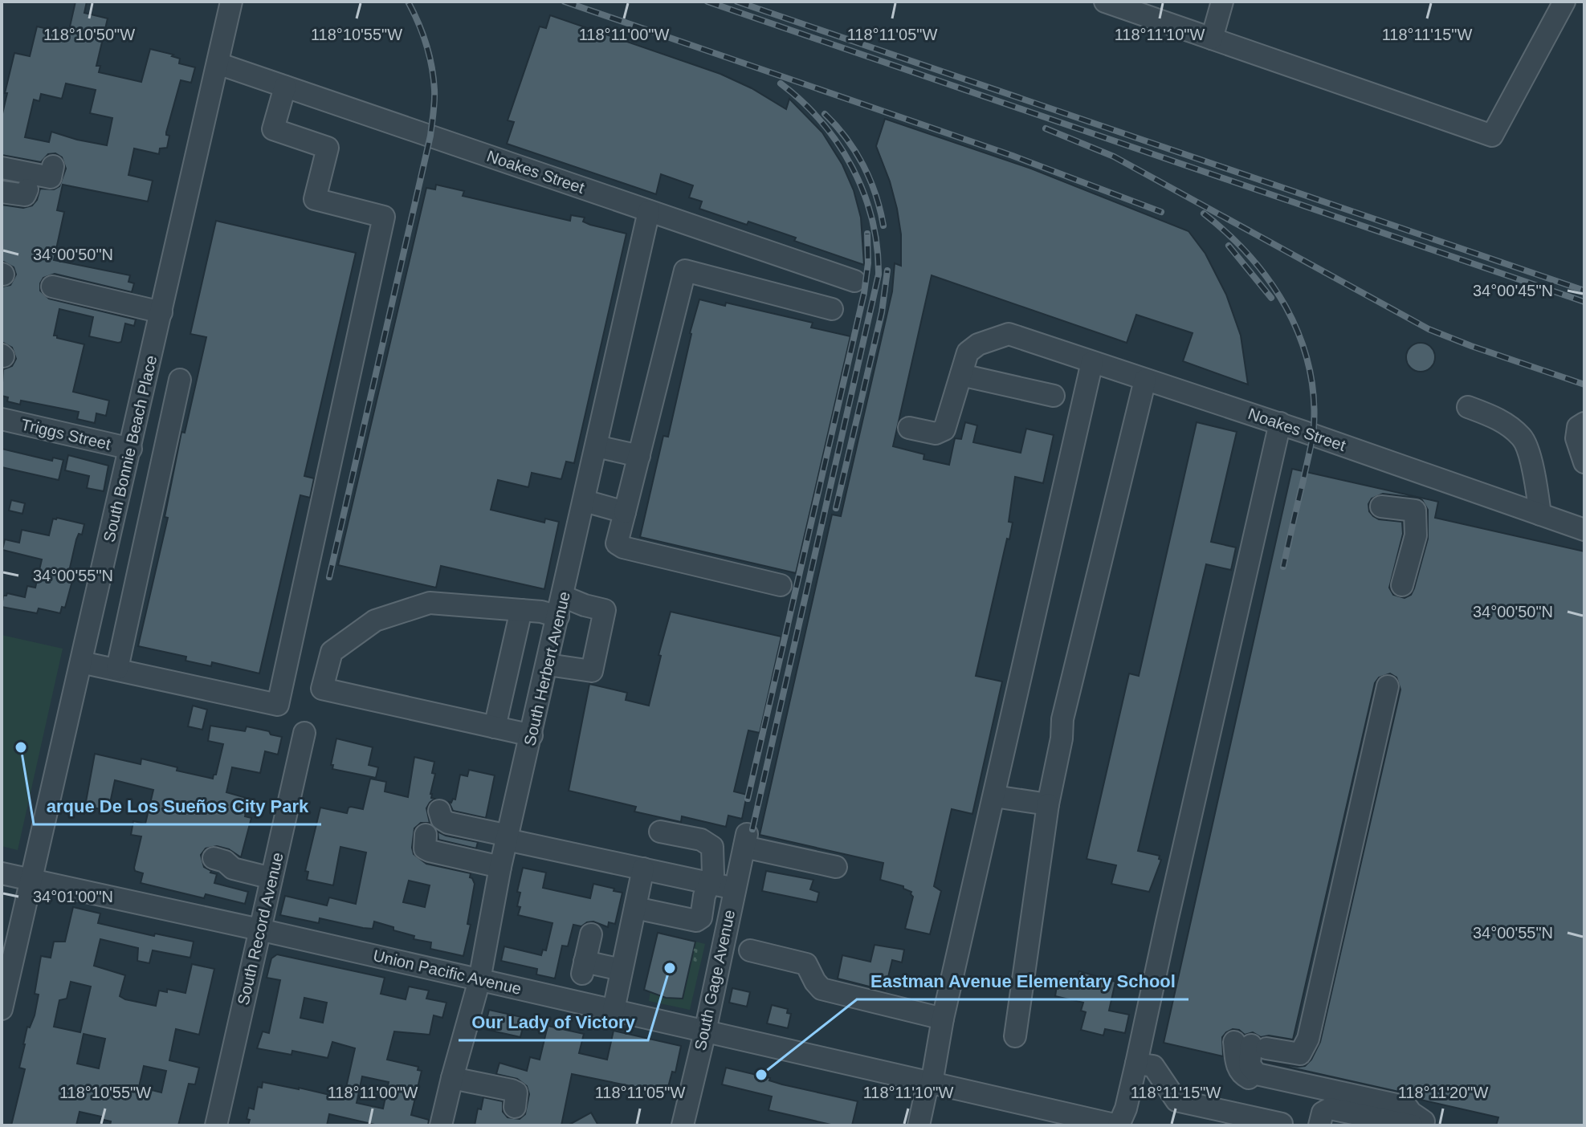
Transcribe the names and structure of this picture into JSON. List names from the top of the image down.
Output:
{
  "streets": {
    "street": [
      "Noakes Street",
      "Triggs Street",
      "South Bonnie Beach Place",
      "South Herbert Avenue",
      "South Record Avenue",
      "Union Pacific Avenue",
      "South Gage Avenue"
    ]
  },
  "crossings": [
    ["Noakes Street", "South Bonnie Beach Place"],
    ["Noakes Street", "South Herbert Avenue"],
    ["Triggs Street", "South Bonnie Beach Place"],
    ["South Bonnie Beach Place", "Union Pacific Avenue"],
    ["South Herbert Avenue", "Union Pacific Avenue"],
    ["South Record Avenue", "Union Pacific Avenue"],
    ["Union Pacific Avenue", "South Gage Avenue"]
  ],
  "places": ["arque De Los Sueños City Park", "Our Lady of Victory", "Eastman Avenue Elementary School"],
  "coordinates": [
    "118°10'50\"W",
    "118°10'55\"W",
    "118°11'00\"W",
    "118°11'05\"W",
    "118°11'10\"W",
    "118°11'15\"W",
    "34°00'50\"N",
    "34°00'45\"N",
    "34°00'55\"N",
    "34°01'00\"N",
    "118°11'20\"W"
  ]
}
